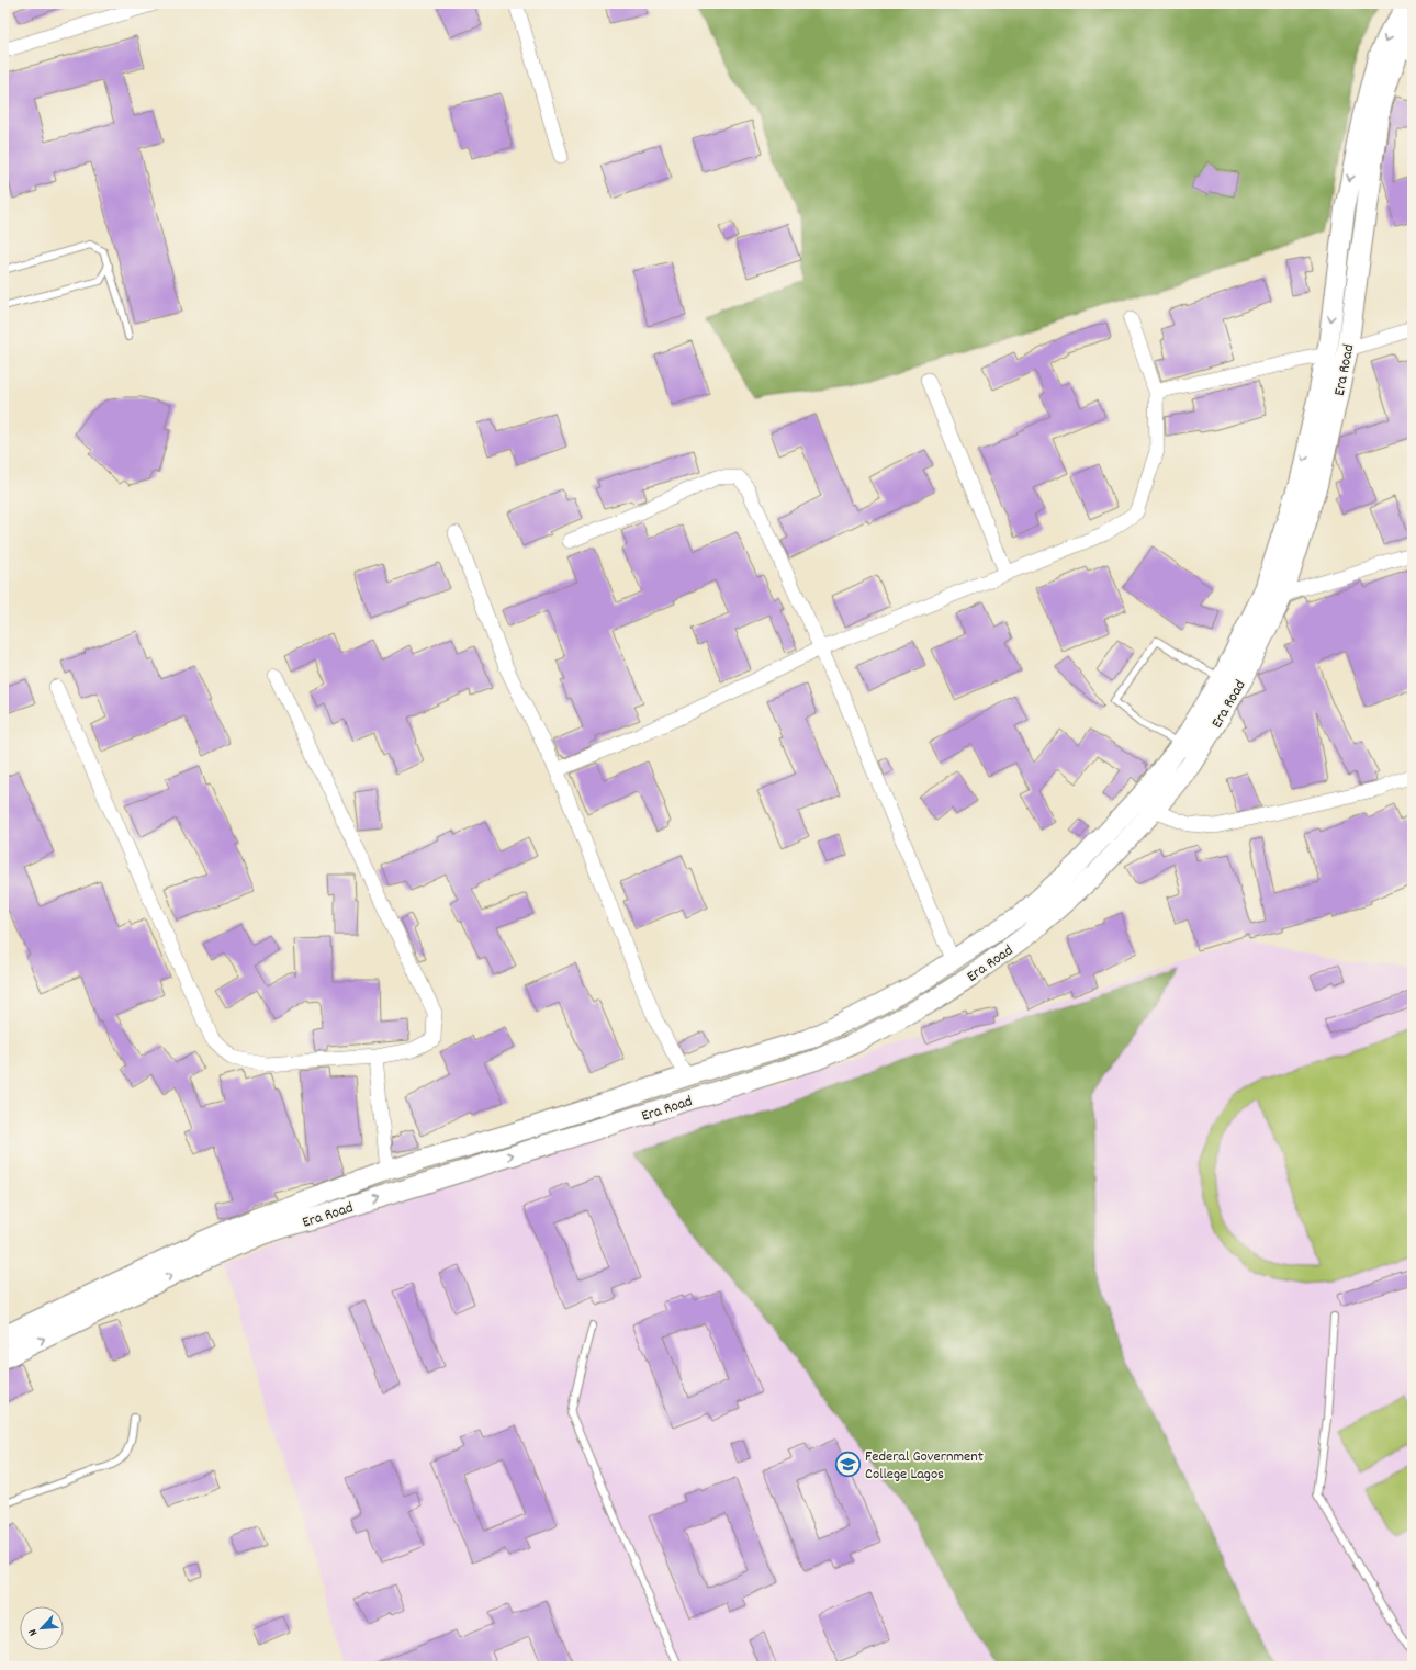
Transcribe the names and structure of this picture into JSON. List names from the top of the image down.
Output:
{
  "streets": {
    "main road": ["Era Road"]
  },
  "places": {
    "school or university": ["Federal Government College Lagos"]
  },
  "north": "bottom left"
}
